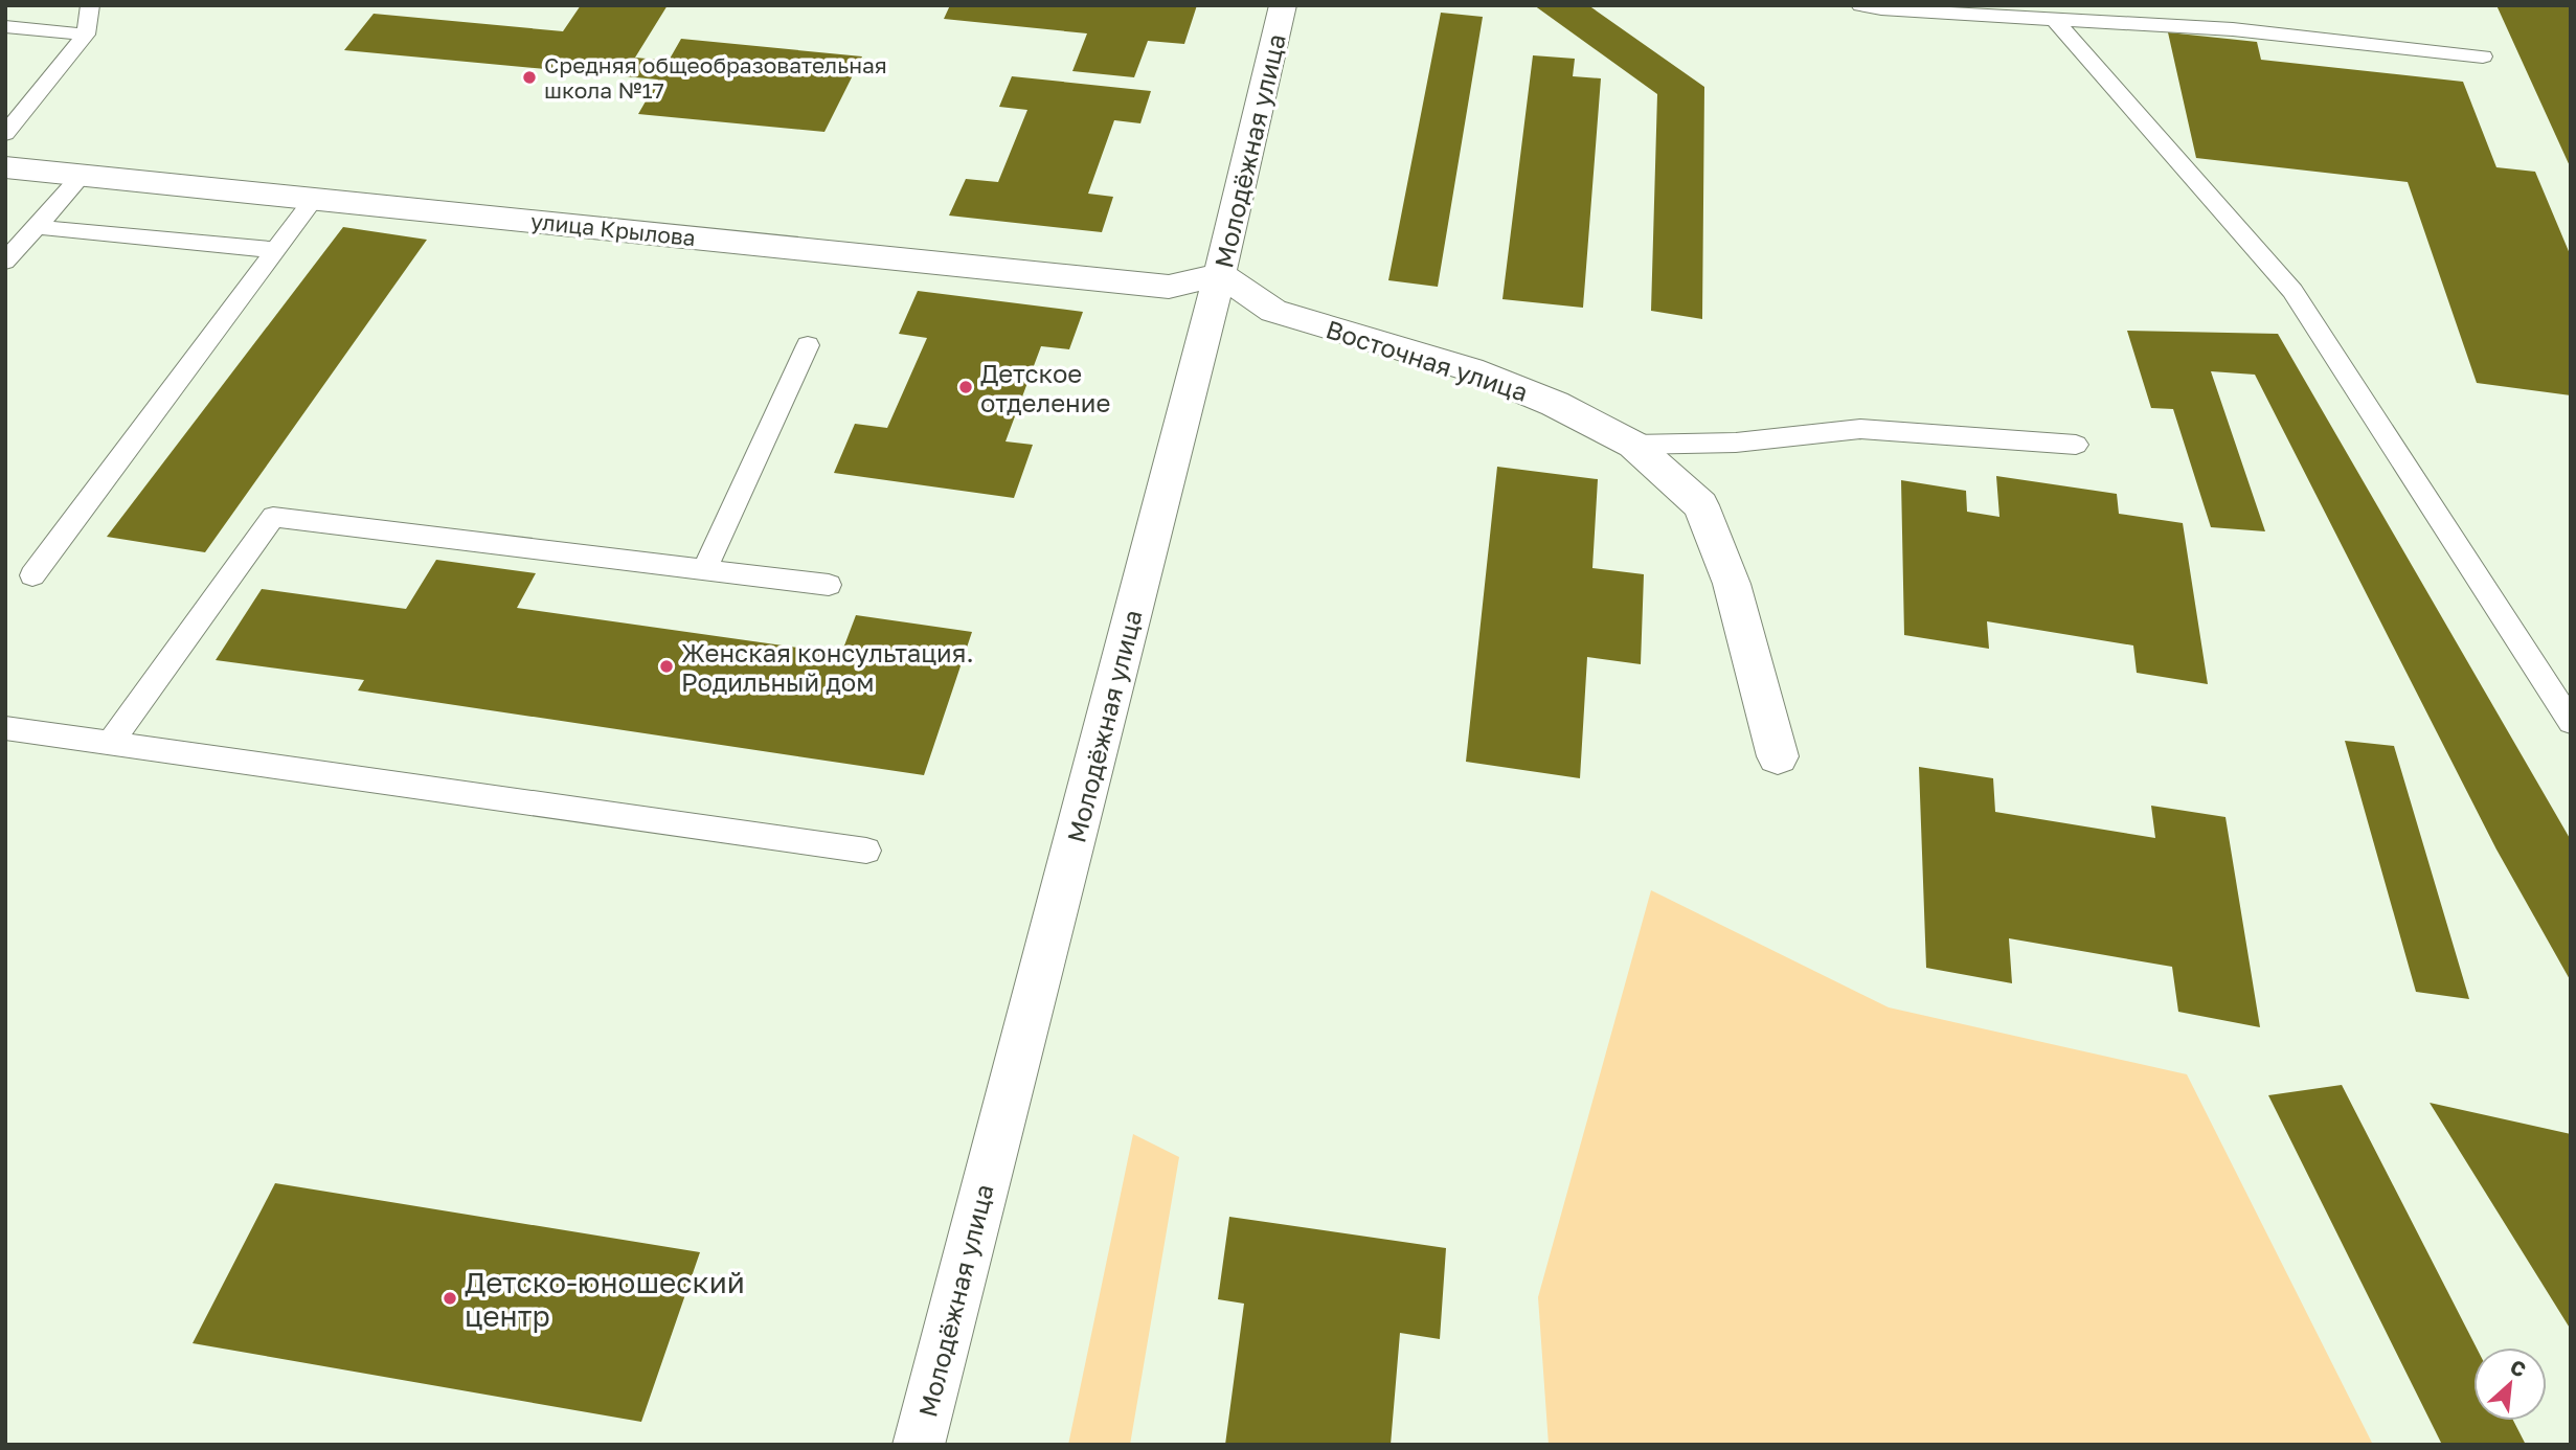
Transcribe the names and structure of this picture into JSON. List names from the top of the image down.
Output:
{
  "streets": {
    "street": ["Молодёжная улица", "улица Крылова", "Восточная улица"]
  },
  "crossings": [
    ["Молодёжная улица", "улица Крылова"],
    ["Молодёжная улица", "Восточная улица"],
    ["улица Крылова", "Восточная улица"]
  ],
  "places": [
    "Средняя общеобразовательная школа №17",
    "Детское отделение",
    "Женская консультация. Родильный дом",
    "Детско-юношеский центр"
  ],
  "north": "top right"
}
